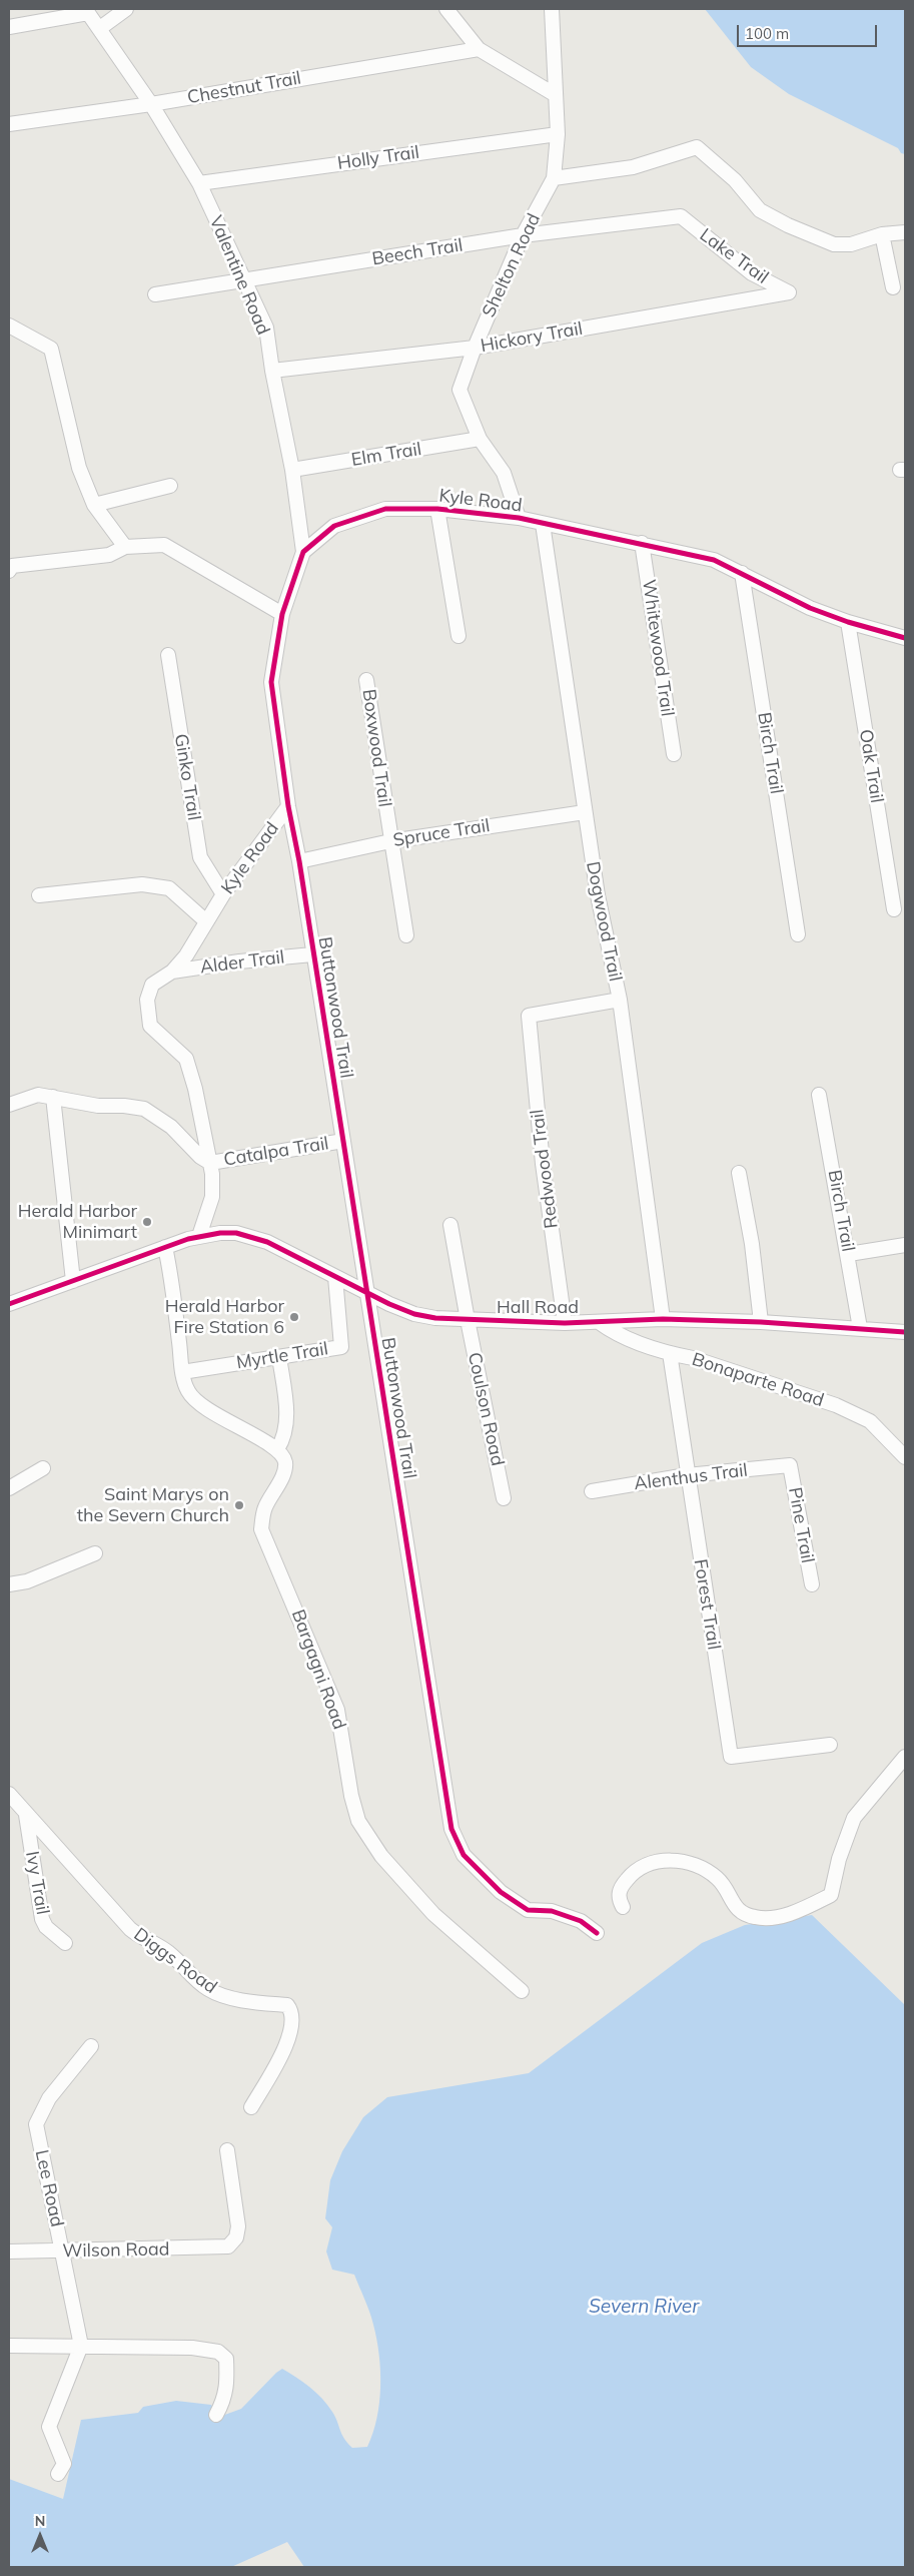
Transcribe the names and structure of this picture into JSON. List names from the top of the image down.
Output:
{
  "streets": {
    "street": [
      "Chestnut Trail",
      "Holly Trail",
      "Beech Trail",
      "Lake Trail",
      "Shelton Road",
      "Valentine Road",
      "Hickory Trail",
      "Elm Trail",
      "Kyle Road",
      "Whitewood Trail",
      "Boxwood Trail",
      "Birch Trail",
      "Oak Trail",
      "Ginko Trail",
      "Spruce Trail",
      "Dogwood Trail",
      "Alder Trail",
      "Buttonwood Trail",
      "Catalpa Trail",
      "Redwood Trail",
      "Hall Road",
      "Myrtle Trail",
      "Bonaparte Road",
      "Coulson Road",
      "Alenthus Trail",
      "Pine Trail",
      "Forest Trail",
      "Bargagni Road",
      "Ivy Trail",
      "Diggs Road",
      "Lee Road",
      "Wilson Road"
    ]
  },
  "crossings": [
    ["Chestnut Trail", "Valentine Road"],
    ["Holly Trail", "Valentine Road"],
    ["Beech Trail", "Lake Trail"],
    ["Beech Trail", "Shelton Road"],
    ["Beech Trail", "Valentine Road"],
    ["Lake Trail", "Hickory Trail"],
    ["Shelton Road", "Hickory Trail"],
    ["Shelton Road", "Elm Trail"],
    ["Shelton Road", "Kyle Road"],
    ["Valentine Road", "Hickory Trail"],
    ["Valentine Road", "Elm Trail"],
    ["Valentine Road", "Kyle Road"],
    ["Kyle Road", "Whitewood Trail"],
    ["Kyle Road", "Birch Trail"],
    ["Kyle Road", "Oak Trail"],
    ["Kyle Road", "Ginko Trail"],
    ["Kyle Road", "Dogwood Trail"],
    ["Kyle Road", "Alder Trail"],
    ["Kyle Road", "Buttonwood Trail"],
    ["Kyle Road", "Catalpa Trail"],
    ["Kyle Road", "Hall Road"],
    ["Boxwood Trail", "Spruce Trail"],
    ["Birch Trail", "Hall Road"],
    ["Spruce Trail", "Dogwood Trail"],
    ["Spruce Trail", "Buttonwood Trail"],
    ["Dogwood Trail", "Redwood Trail"],
    ["Dogwood Trail", "Hall Road"],
    ["Alder Trail", "Buttonwood Trail"],
    ["Buttonwood Trail", "Catalpa Trail"],
    ["Buttonwood Trail", "Hall Road"],
    ["Redwood Trail", "Hall Road"],
    ["Hall Road", "Myrtle Trail"],
    ["Hall Road", "Bonaparte Road"],
    ["Hall Road", "Coulson Road"],
    ["Bonaparte Road", "Forest Trail"],
    ["Alenthus Trail", "Pine Trail"],
    ["Alenthus Trail", "Forest Trail"],
    ["Ivy Trail", "Diggs Road"],
    ["Lee Road", "Wilson Road"]
  ],
  "water": ["Severn River"],
  "places": ["Herald Harbor Minimart", "Herald Harbor Fire Station 6", "Saint Marys on the Severn Church"],
  "scale_bar": "100 m",
  "north": "top"
}
